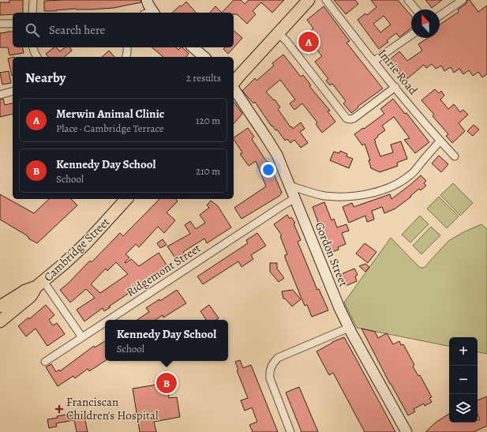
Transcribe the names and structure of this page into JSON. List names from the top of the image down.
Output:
{
  "streets": {
    "main road": ["Cambridge Street"],
    "street": ["Imrie Road", "Gordon Street", "Ridgemont Street"]
  },
  "crossings": [
    ["Gordon Street", "Ridgemont Street"]
  ],
  "places": {
    "health": ["Franciscan Children's Hospital"]
  },
  "north": "top",
  "page": {
    "search": "Search here",
    "pins": ["A", "B"],
    "heading": ["Nearby", "2 results"],
    "list": [
      {
        "mark": "A",
        "name": "Merwin Animal Clinic",
        "note": "Place · Cambridge Terrace",
        "value": "120 m"
      },
      {
        "mark": "B",
        "name": "Kennedy Day School",
        "note": "School",
        "value": "210 m"
      }
    ],
    "popup": ["Kennedy Day School", "School"],
    "map_buttons": ["+", "−"]
  }
}
